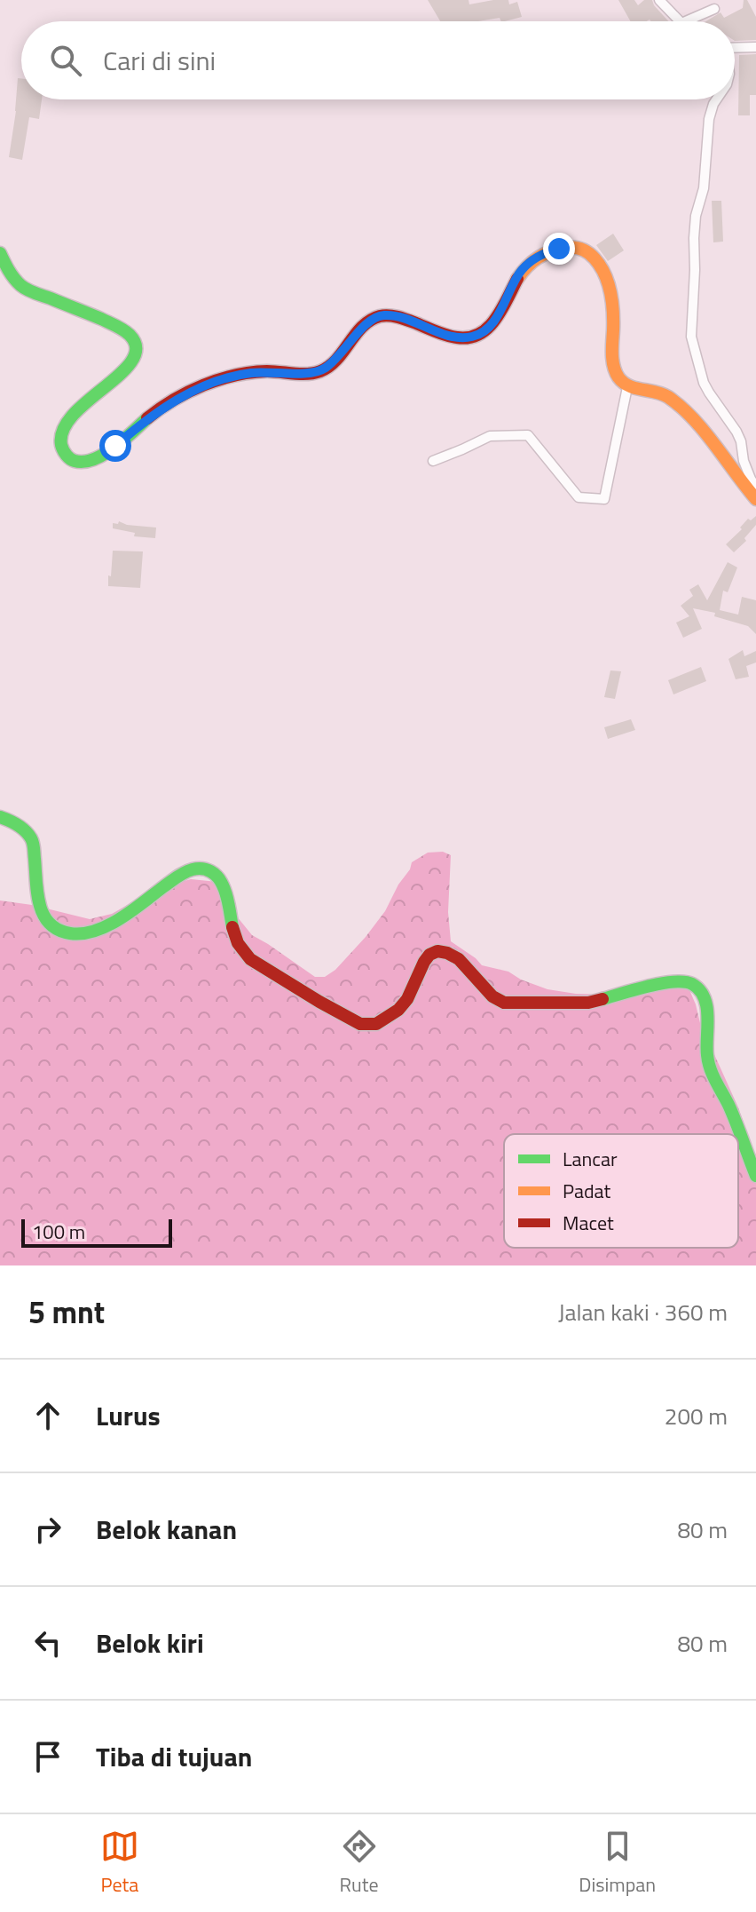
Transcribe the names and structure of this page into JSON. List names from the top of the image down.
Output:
{
  "legend": ["Lancar", "Padat", "Macet"],
  "scale_bar": "100 m",
  "page": {
    "search": "Cari di sini",
    "scale": "100 m",
    "heading": ["5 mnt", "Jalan kaki · 360 m"],
    "list": [
      ["Lurus", "200 m"],
      ["Belok kanan", "80 m"],
      ["Belok kiri", "80 m"],
      "Tiba di tujuan"
    ],
    "nav": ["Peta", "Rute", "Disimpan"]
  }
}
